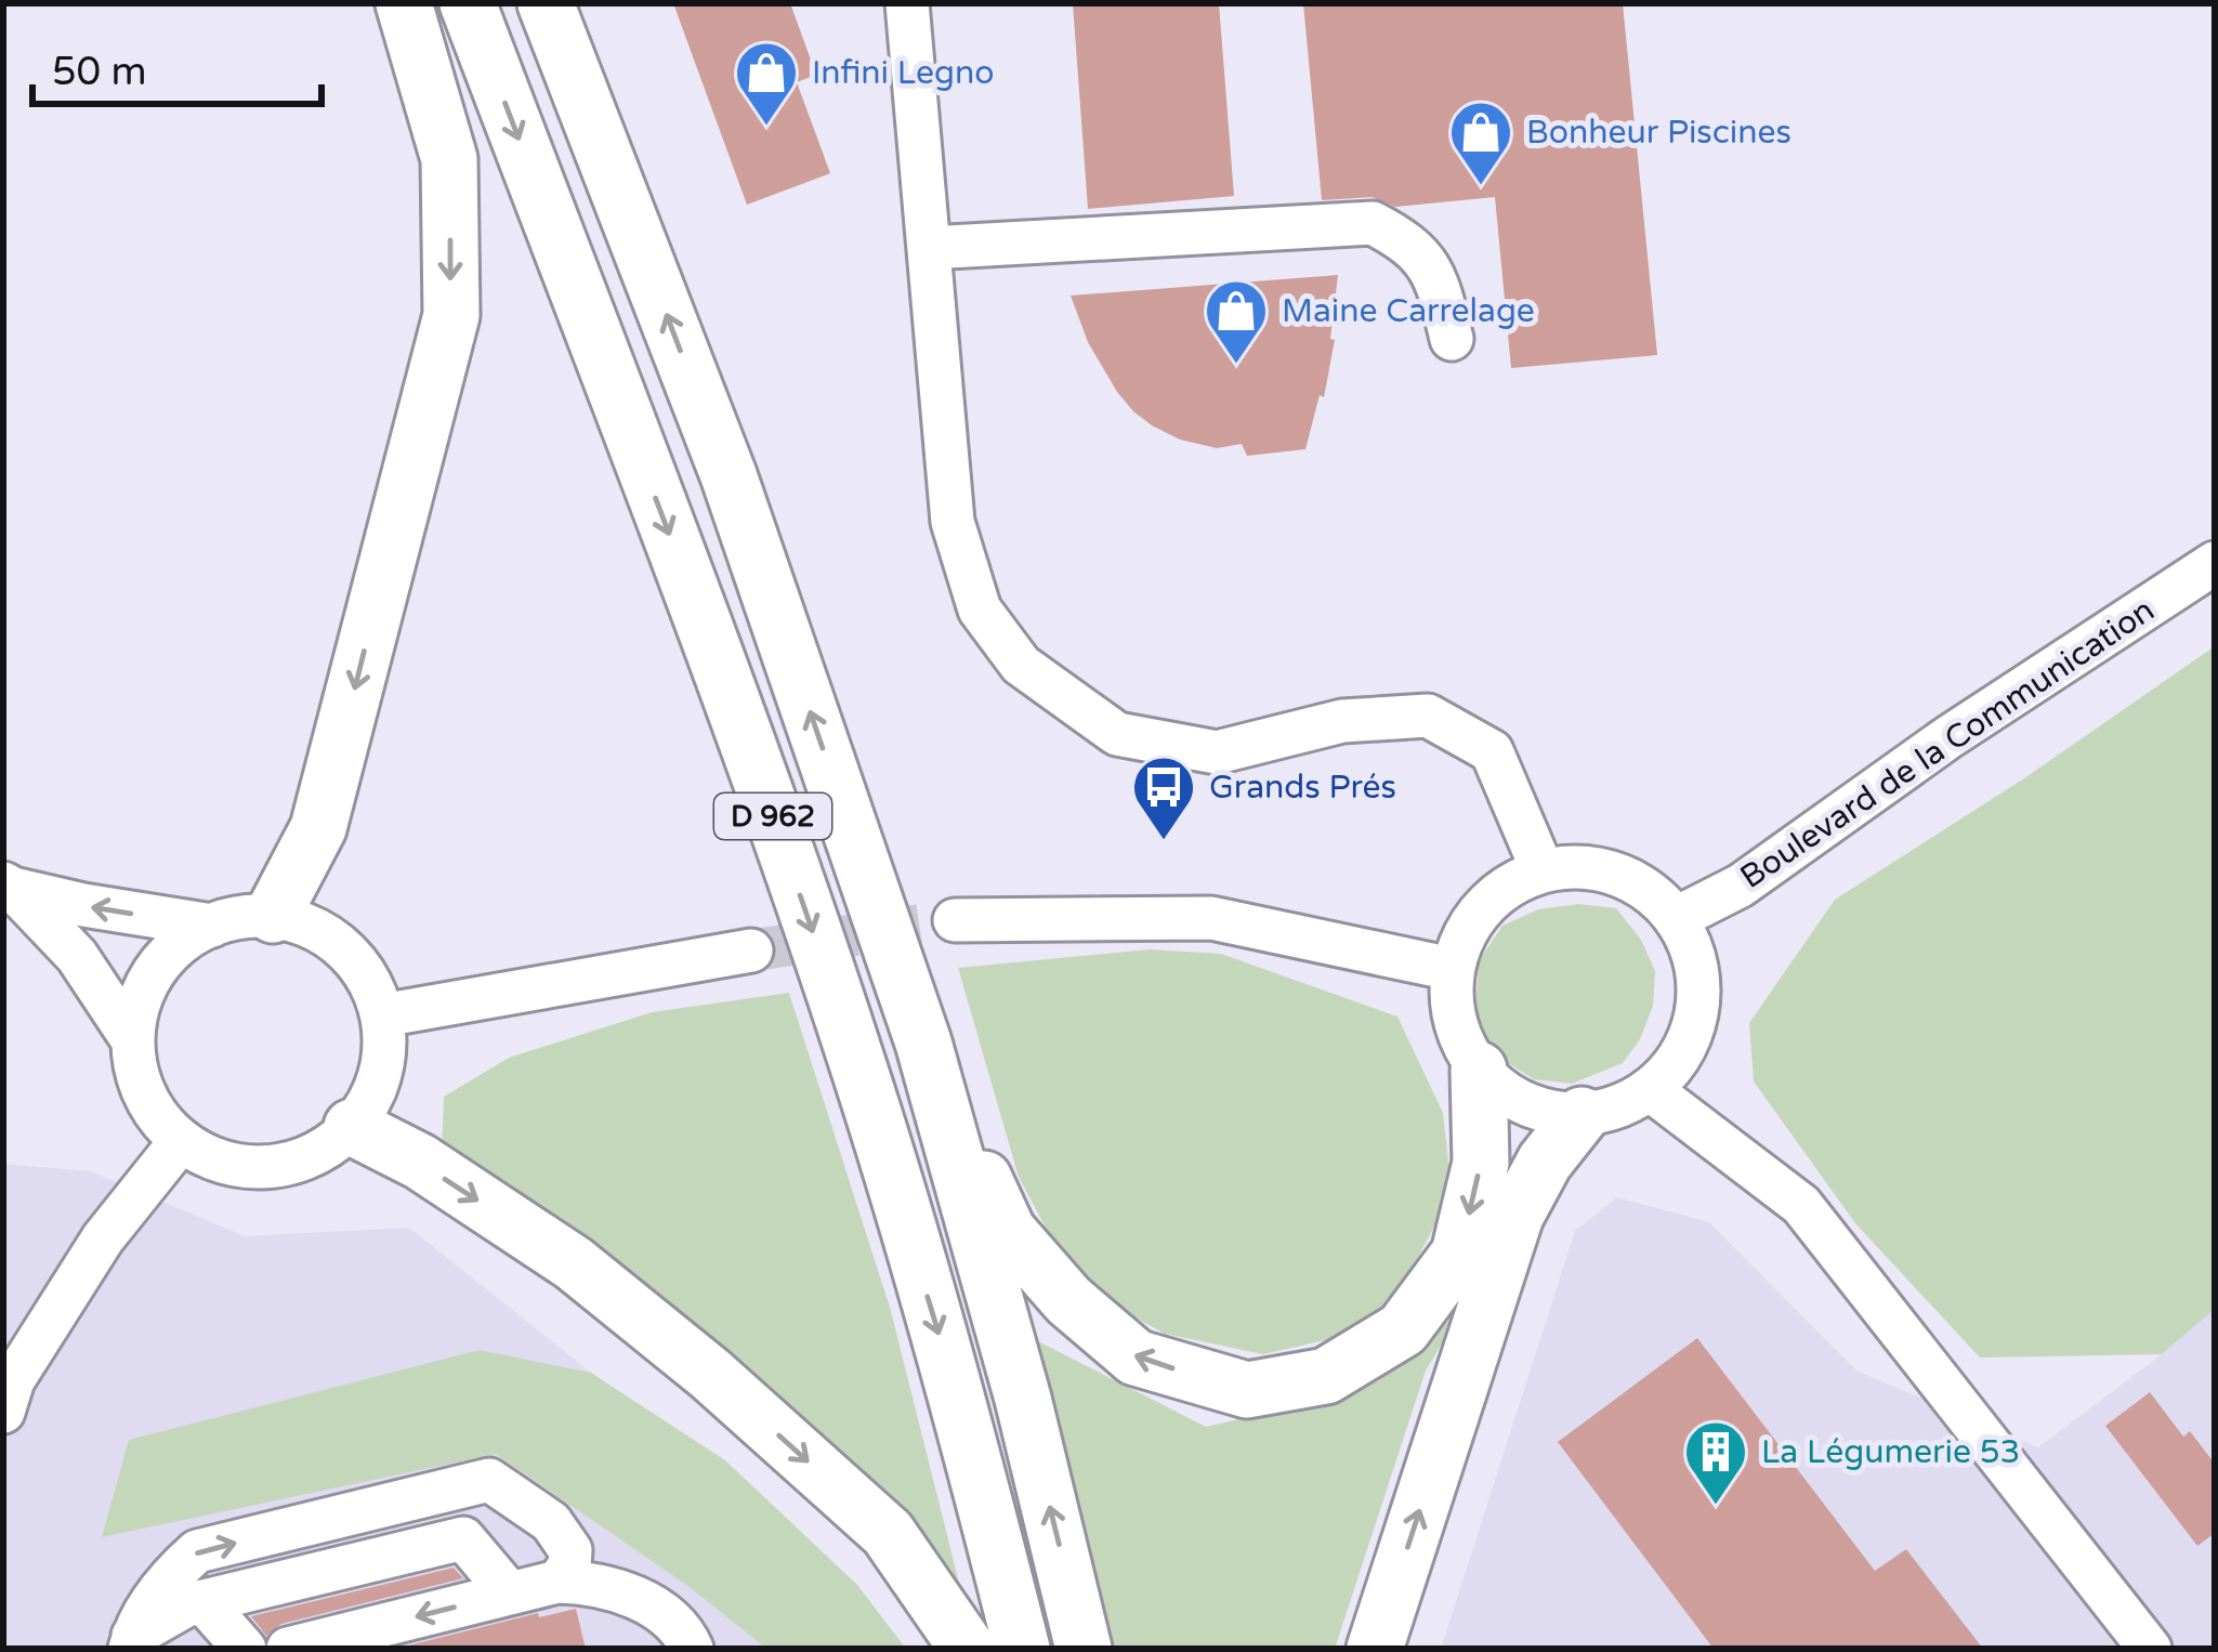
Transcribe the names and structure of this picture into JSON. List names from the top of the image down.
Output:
{
  "streets": {
    "main road": ["D 962"],
    "street": ["Boulevard de la Communication"]
  },
  "places": {
    "shop": ["Infini Legno", "Bonheur Piscines", "Maine Carrelage"],
    "bus stop": ["Grands Prés"],
    "building": ["La Légumerie 53"]
  },
  "scale_bar": "50 m"
}
